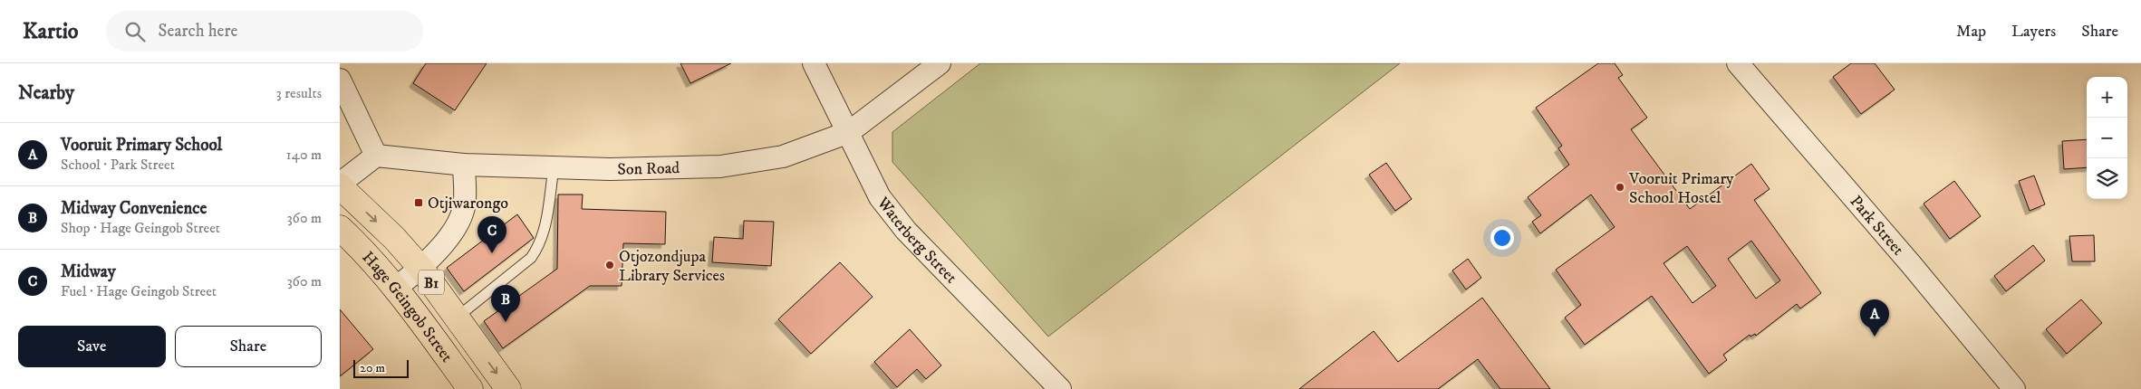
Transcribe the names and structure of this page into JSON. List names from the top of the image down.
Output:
{
  "streets": {
    "highway": ["B1", "Hage Geingob Street"],
    "street": ["Son Road", "Park Street", "Waterberg Street"]
  },
  "crossings": [
    ["Son Road", "Waterberg Street"]
  ],
  "places": {
    "other": ["Vooruit Primary School Hostel", "Otjozondjupa Library Services"],
    "transit": ["Otjiwarongo"]
  },
  "scale_bar": "20 m",
  "page": {
    "header": "Kartio",
    "search": "Search here",
    "nav": ["Map", "Layers", "Share"],
    "heading": ["Nearby", "3 results"],
    "map_buttons": ["+", "−"],
    "list": [
      {
        "mark": "A",
        "name": "Vooruit Primary School",
        "note": "School · Park Street",
        "value": "140 m"
      },
      {
        "mark": "B",
        "name": "Midway Convenience",
        "note": "Shop · Hage Geingob Street",
        "value": "360 m"
      },
      {
        "mark": "C",
        "name": "Midway",
        "note": "Fuel · Hage Geingob Street",
        "value": "360 m"
      }
    ],
    "pins": ["C", "B", "A"],
    "buttons": ["Save", "Share"],
    "scale": "20 m"
  }
}
